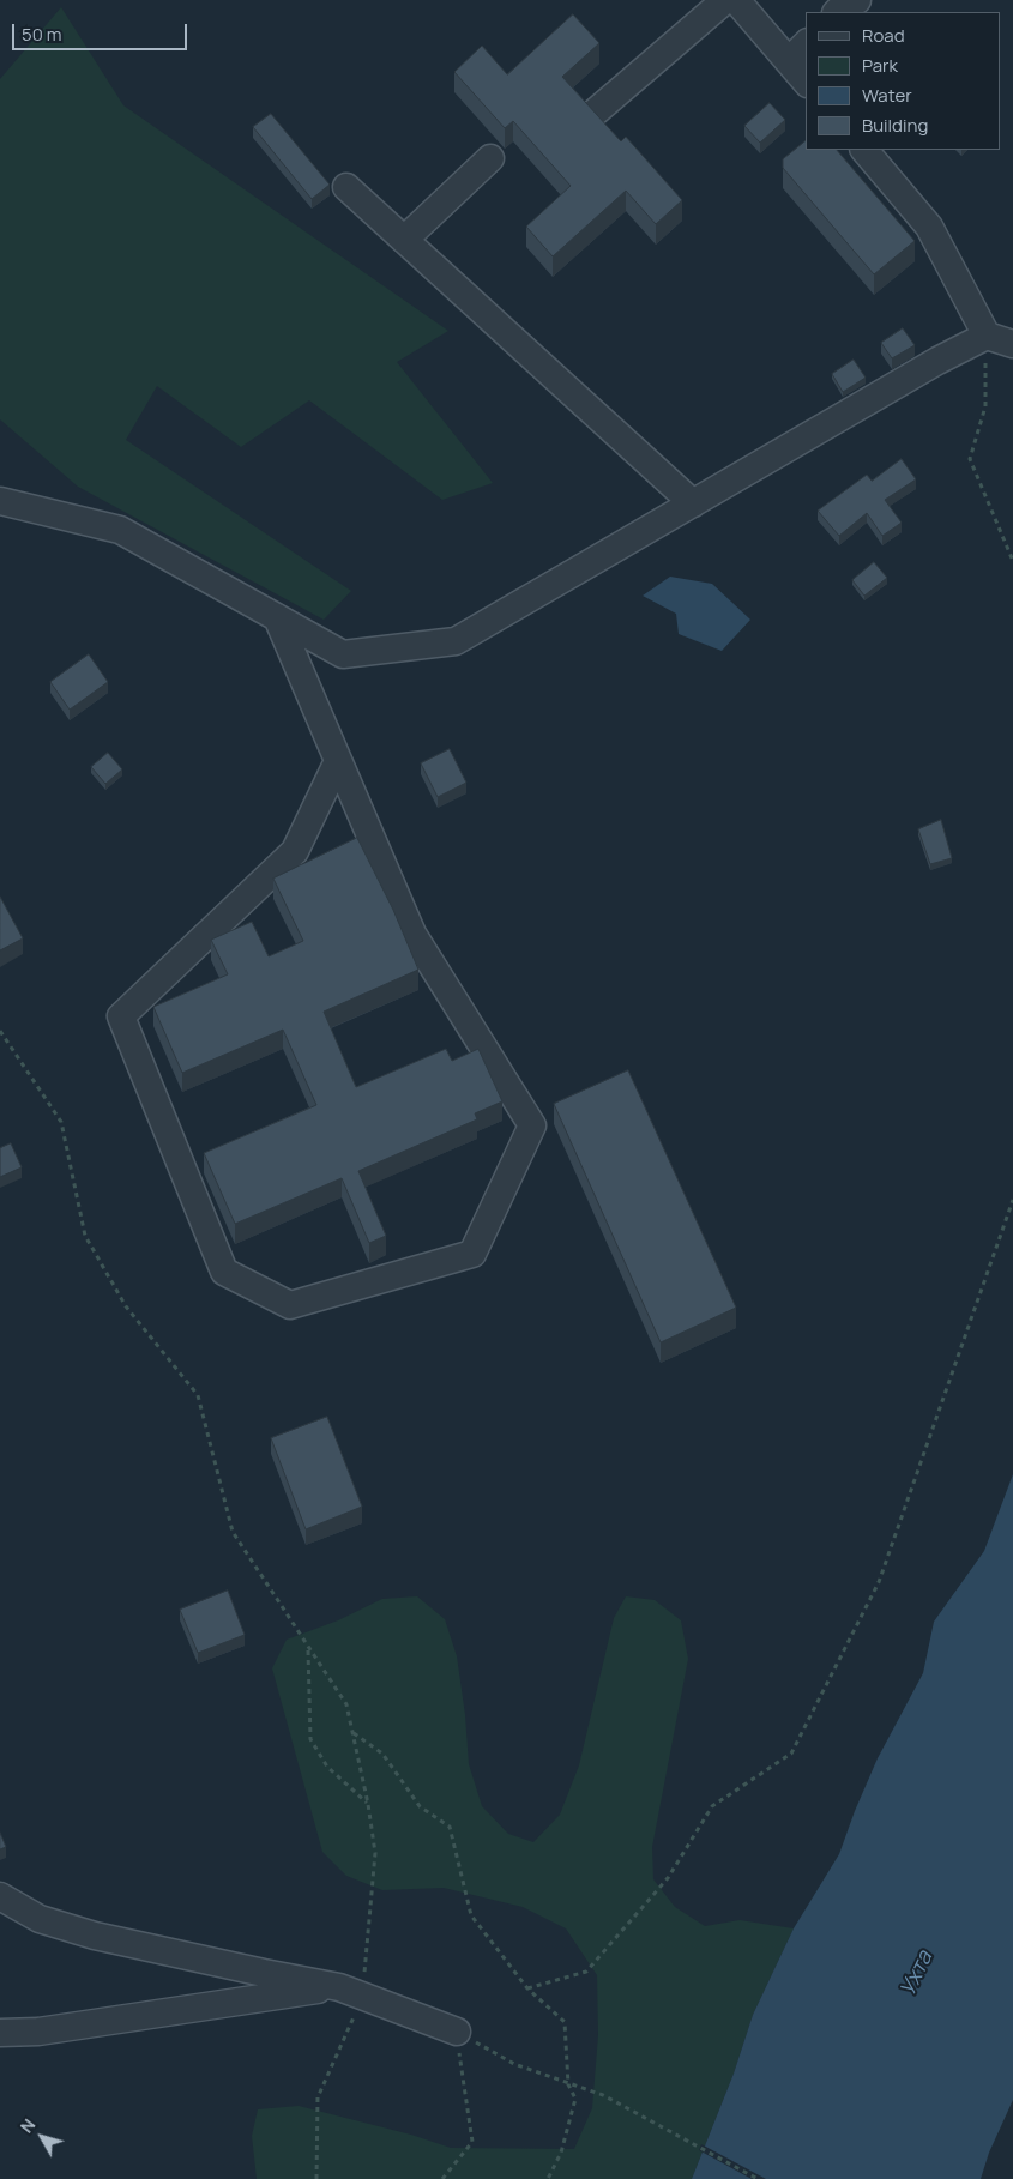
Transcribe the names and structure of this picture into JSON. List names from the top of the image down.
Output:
{
  "water": ["Ухта"],
  "legend": [
    "Road",
    "Park",
    "Water",
    "Building"
  ],
  "scale_bar": "50 m",
  "north": "top left"
}
